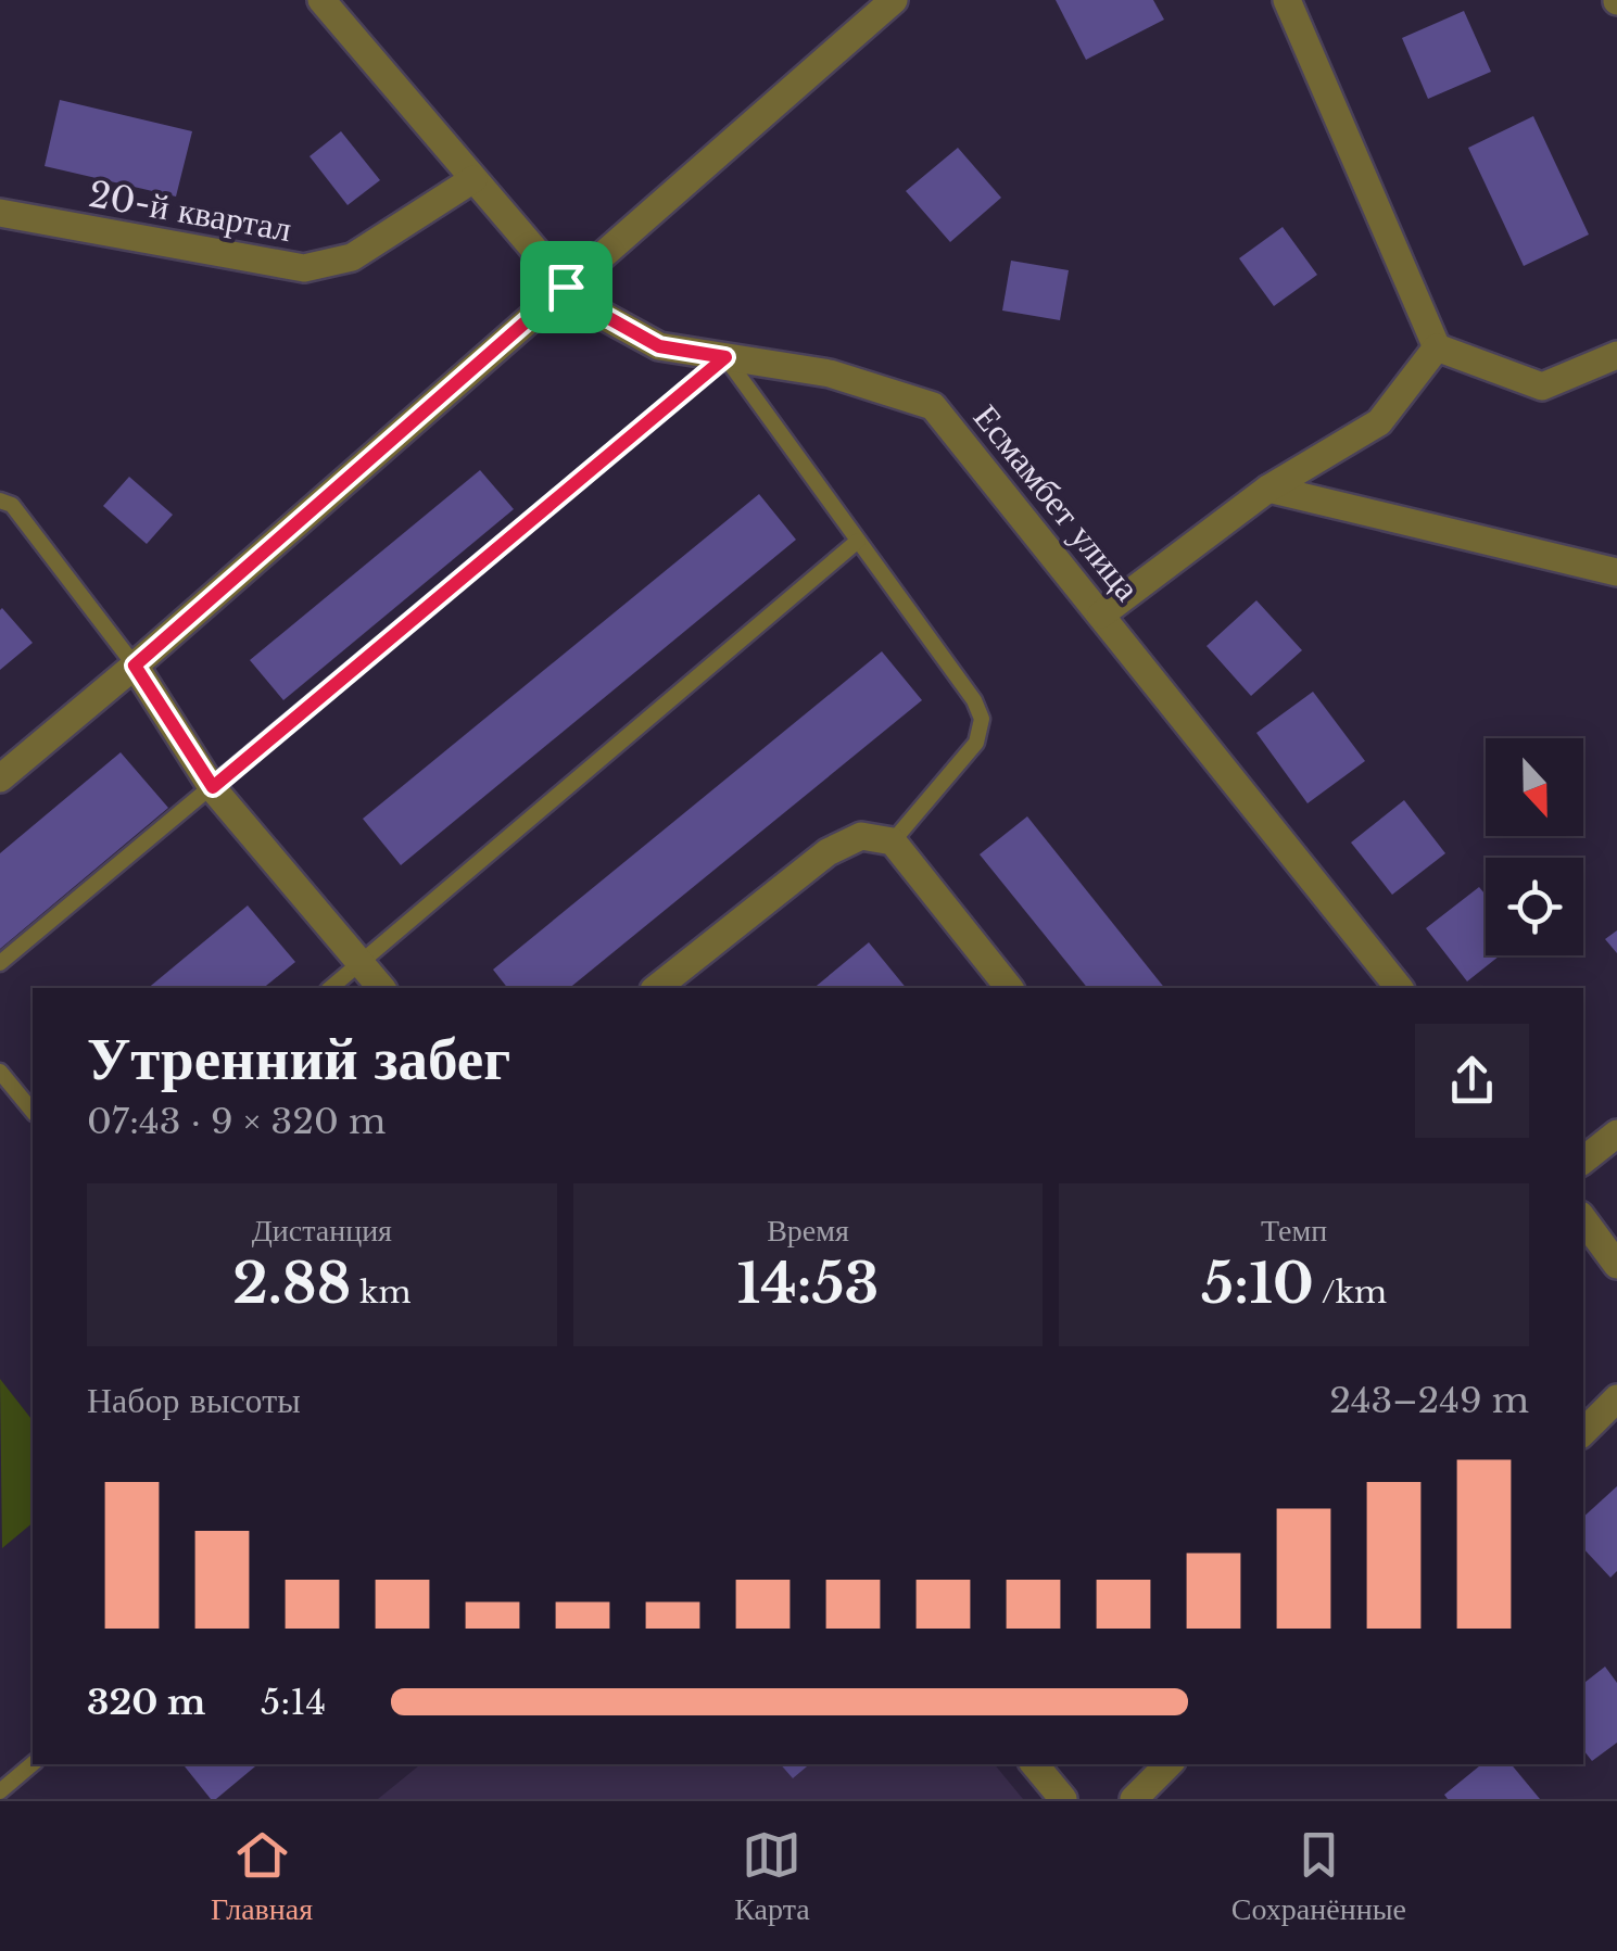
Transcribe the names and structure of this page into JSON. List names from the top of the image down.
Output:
{
  "streets": {
    "street": ["20-й квартал", "Есмамбет улица"]
  },
  "crossings": [
    ["20-й квартал", "Есмамбет улица"]
  ],
  "north": "bottom",
  "page": {
    "heading": ["Утренний забег", "07:43 · 9 × 320 m"],
    "stats": [
      ["Дистанция", "2.88 km"],
      ["Время", "14:53"],
      ["Темп", "5:10 /km"]
    ],
    "chart": ["Набор высоты", "243–249 m"],
    "list": [
      {
        "name": "320 m",
        "note": "5:14"
      }
    ],
    "tabs": ["Главная", "Карта", "Сохранённые"]
  }
}
